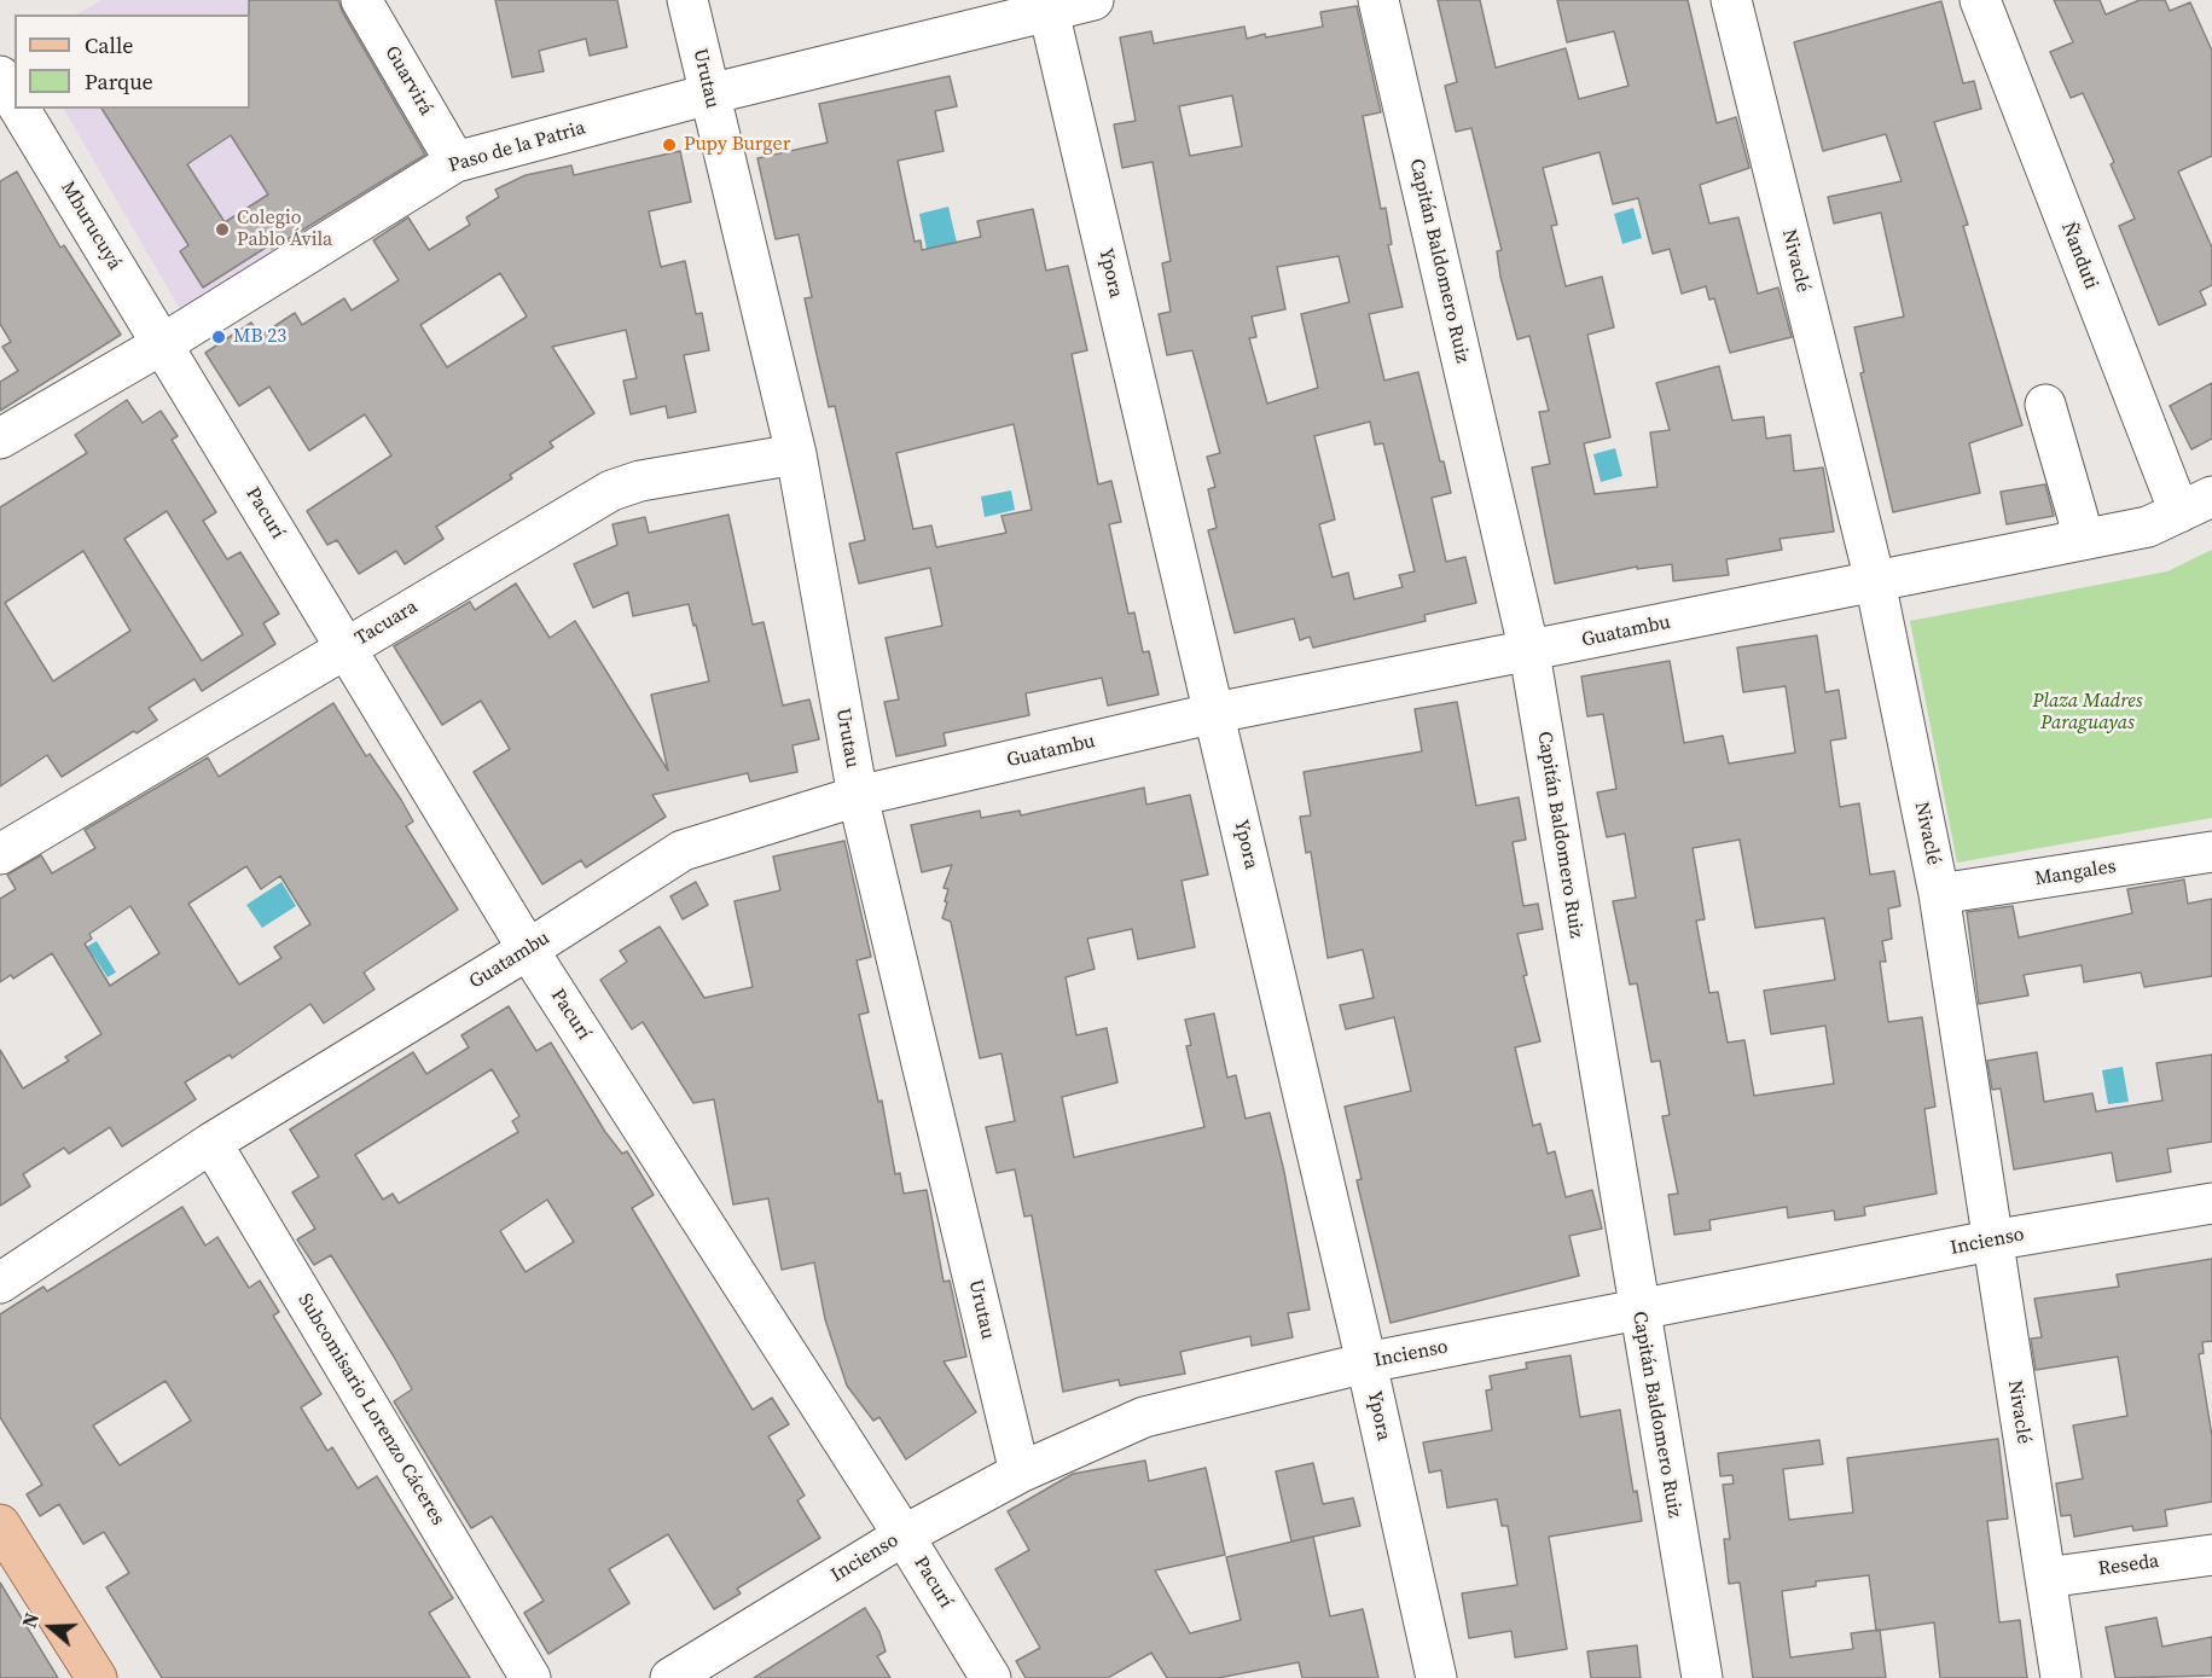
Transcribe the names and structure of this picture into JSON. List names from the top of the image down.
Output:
{
  "streets": {
    "street": [
      "Urutau",
      "Guarvirá",
      "Paso de la Patria",
      "Mburucuyá",
      "Ñanduti",
      "Capitán Baldomero Ruiz",
      "Nivaclé",
      "Ypora",
      "Pacurí",
      "Tacuara",
      "Guatambu",
      "Mangales",
      "Incienso",
      "Subcomisario Lorenzo Cáceres",
      "Reseda"
    ]
  },
  "crossings": [
    ["Urutau", "Paso de la Patria"],
    ["Urutau", "Tacuara"],
    ["Urutau", "Guatambu"],
    ["Urutau", "Incienso"],
    ["Guarvirá", "Paso de la Patria"],
    ["Paso de la Patria", "Mburucuyá"],
    ["Paso de la Patria", "Ypora"],
    ["Paso de la Patria", "Pacurí"],
    ["Mburucuyá", "Pacurí"],
    ["Ñanduti", "Guatambu"],
    ["Capitán Baldomero Ruiz", "Guatambu"],
    ["Capitán Baldomero Ruiz", "Incienso"],
    ["Nivaclé", "Guatambu"],
    ["Nivaclé", "Mangales"],
    ["Nivaclé", "Incienso"],
    ["Nivaclé", "Reseda"],
    ["Ypora", "Guatambu"],
    ["Ypora", "Incienso"],
    ["Pacurí", "Tacuara"],
    ["Pacurí", "Guatambu"],
    ["Pacurí", "Incienso"],
    ["Guatambu", "Subcomisario Lorenzo Cáceres"]
  ],
  "parks": ["Plaza Madres Paraguayas"],
  "places": ["Pupy Burger", "Colegio Pablo Ávila", "MB 23"],
  "legend": ["Calle", "Parque"],
  "north": "left"
}
